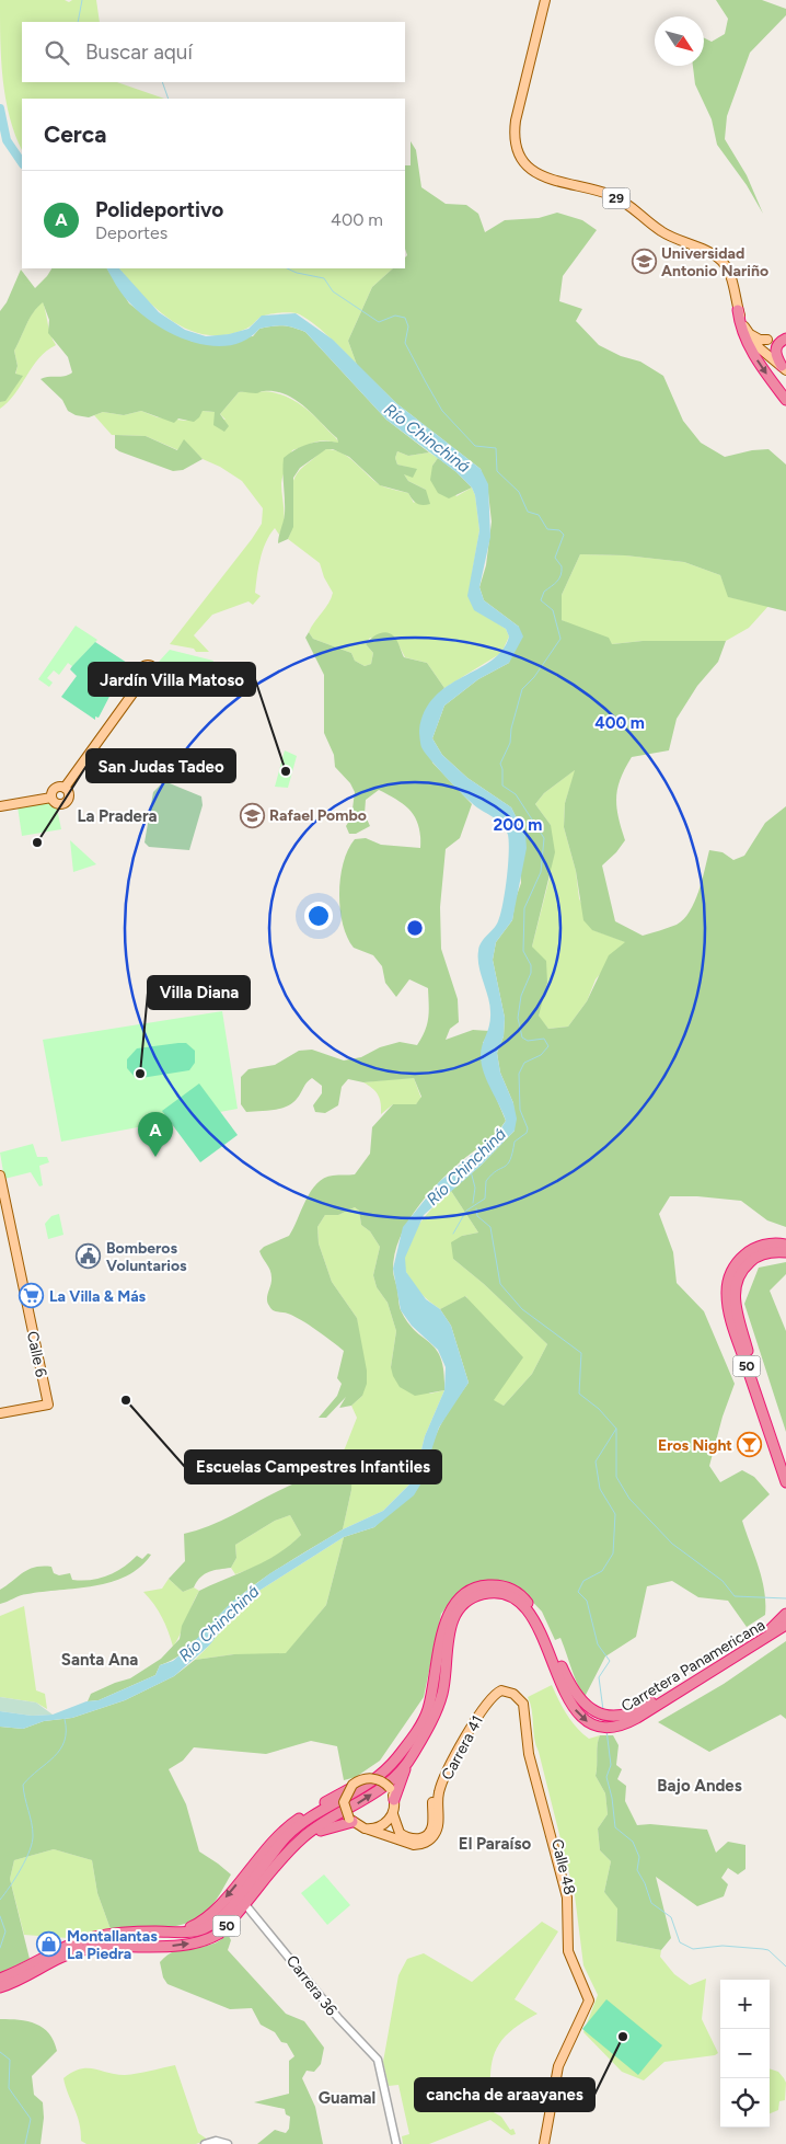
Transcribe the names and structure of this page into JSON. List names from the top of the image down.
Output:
{
  "streets": {
    "highway": ["50", "Carretera Panamericana"],
    "main road": [
      "29",
      "Calle 6",
      "Carrera 41",
      "Calle 48"
    ],
    "street": ["Carrera 36"]
  },
  "crossings": [
    ["50", "Carretera Panamericana"],
    ["Carrera 41", "Calle 48"]
  ],
  "districts": [
    "La Pradera",
    "Santa Ana",
    "Bajo Andes",
    "El Paraíso",
    "Guamal"
  ],
  "water": ["Río Chinchiná"],
  "places": {
    "school or university": ["Universidad Antonio Nariño", "Rafael Pombo"],
    "other": [
      "Jardín Villa Matoso",
      "San Judas Tadeo",
      "Villa Diana",
      "Escuelas Campestres Infantiles",
      "cancha de araayanes"
    ],
    "public building": ["Bomberos Voluntarios"],
    "supermarket": ["La Villa & Más"],
    "bar": ["Eros Night"],
    "shop": ["Montallantas La Piedra"]
  },
  "north": "bottom right",
  "page": {
    "search": "Buscar aquí",
    "heading": "Cerca",
    "list": [
      {
        "mark": "A",
        "name": "Polideportivo",
        "note": "Deportes",
        "value": "400 m"
      }
    ],
    "pins": "A",
    "map_buttons": ["+", "−"]
  },
  "rings": ["400 m", "200 m"]
}
